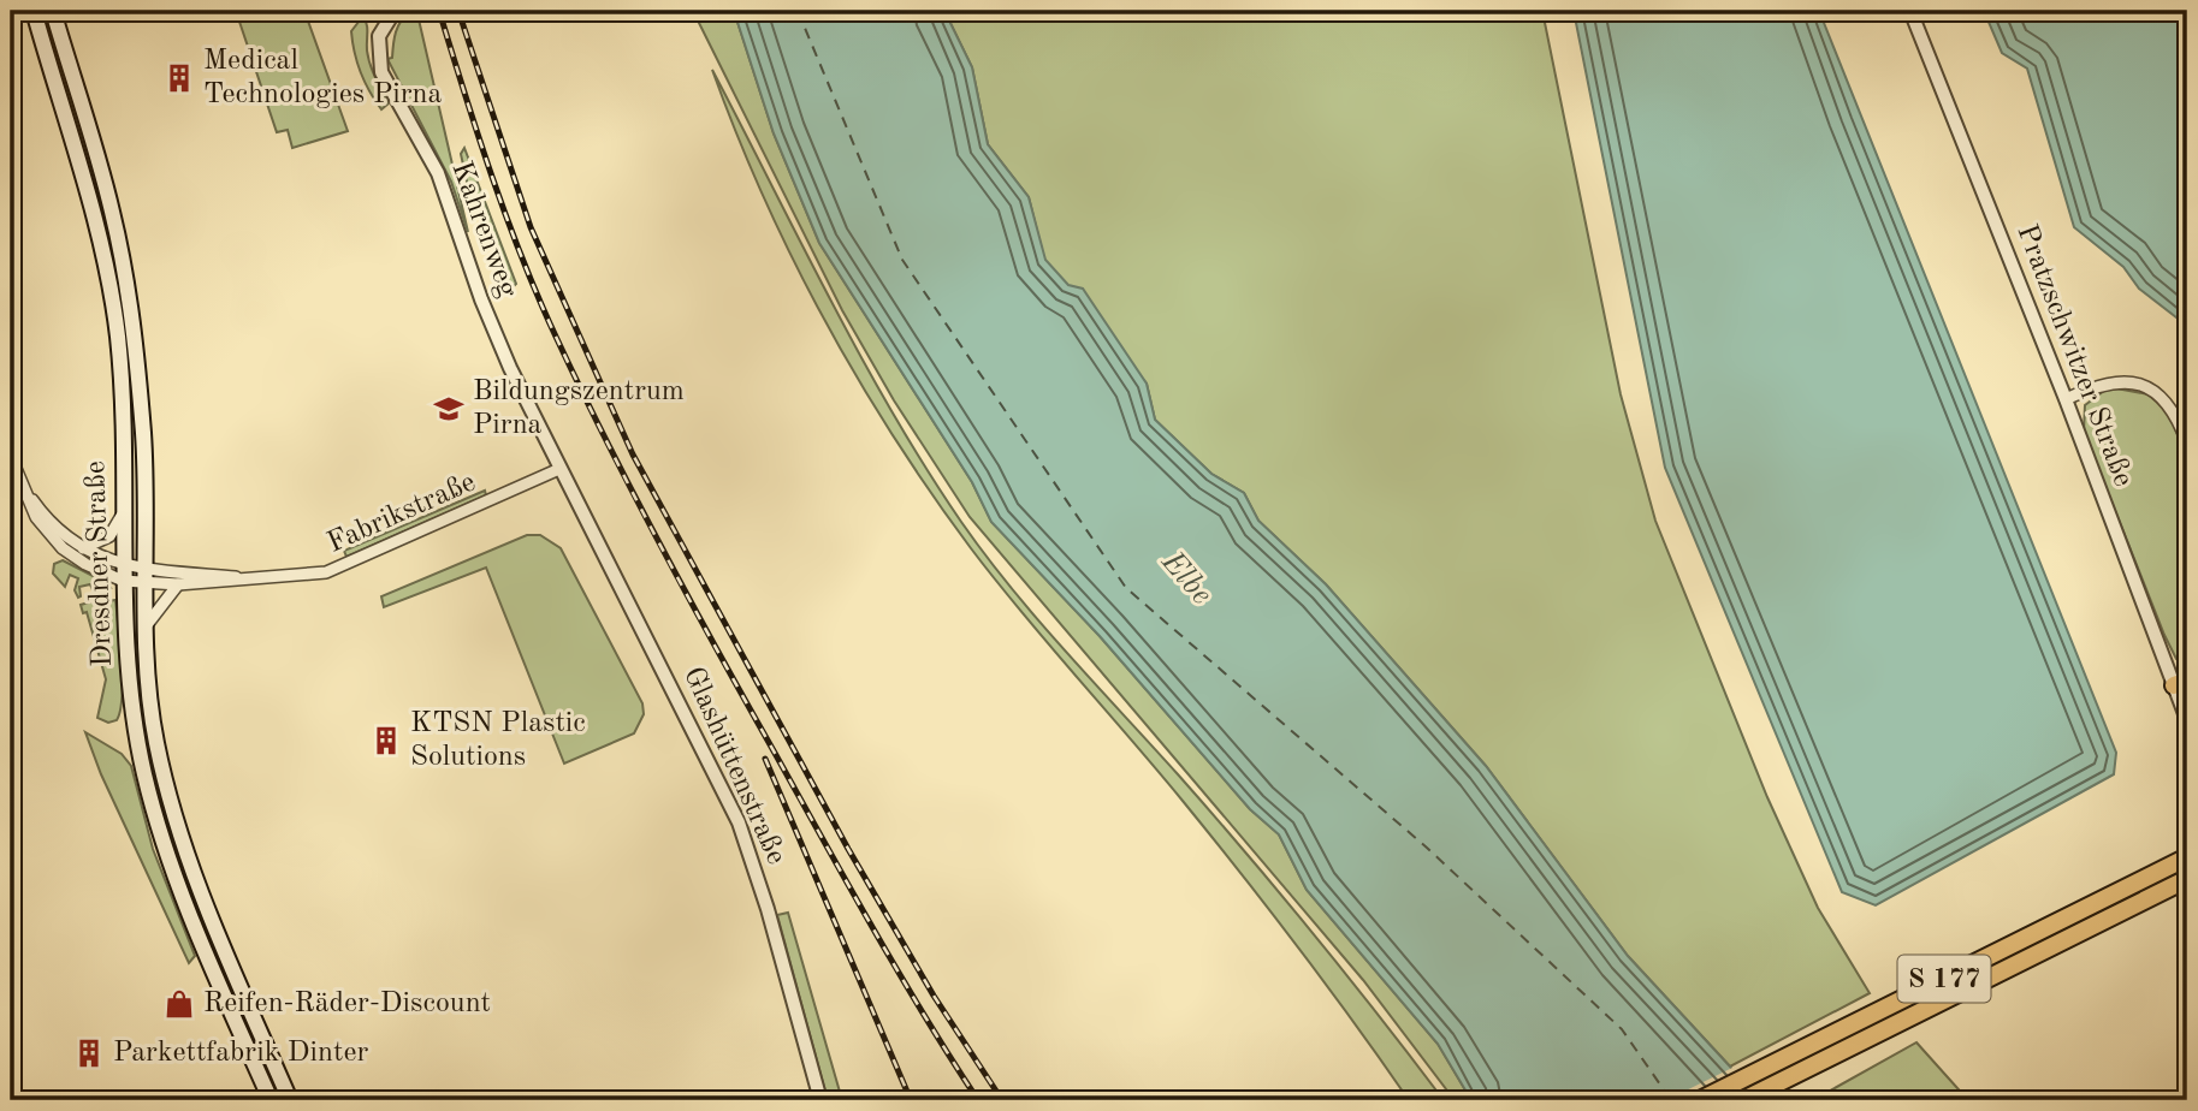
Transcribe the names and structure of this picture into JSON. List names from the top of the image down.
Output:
{
  "streets": {
    "highway": ["S 177"],
    "main road": ["Dresdner Straße"],
    "street": [
      "Kahrenweg",
      "Pratzschwitzer Straße",
      "Fabrikstraße",
      "Glashüttenstraße"
    ]
  },
  "crossings": [
    ["Kahrenweg", "Fabrikstraße"],
    ["Kahrenweg", "Glashüttenstraße"],
    ["Fabrikstraße", "Dresdner Straße"],
    ["Fabrikstraße", "Glashüttenstraße"]
  ],
  "water": ["Elbe"],
  "places": {
    "building": ["Medical Technologies Pirna", "KTSN Plastic Solutions", "Parkettfabrik Dinter"],
    "school or university": ["Bildungszentrum Pirna"],
    "shop": ["Reifen-Räder-Discount"]
  }
}
